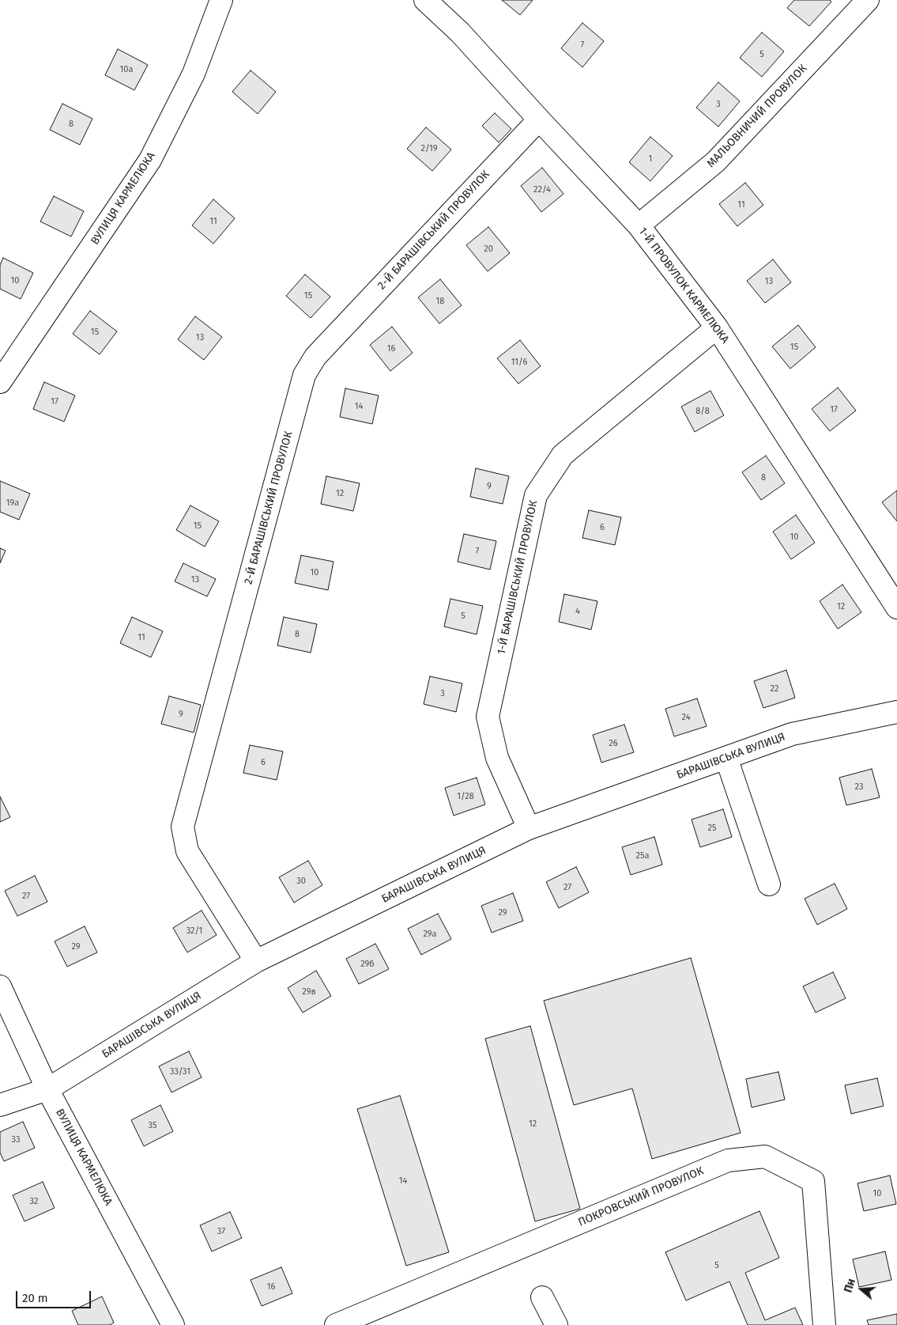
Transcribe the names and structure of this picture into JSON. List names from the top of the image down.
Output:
{
  "streets": {
    "street": [
      "МАЛЬОВНИЧИЙ ПРОВУЛОК",
      "ВУЛИЦЯ КАРМЕЛЮКА",
      "2-Й БАРАШІВСЬКИЙ ПРОВУЛОК",
      "1-Й ПРОВУЛОК КАРМЕЛЮКА",
      "1-Й БАРАШІВСЬКИЙ ПРОВУЛОК",
      "БАРАШІВСЬКА ВУЛИЦЯ",
      "ПОКРОВСЬКИЙ ПРОВУЛОК"
    ]
  },
  "crossings": [
    ["МАЛЬОВНИЧИЙ ПРОВУЛОК", "1-Й ПРОВУЛОК КАРМЕЛЮКА"],
    ["ВУЛИЦЯ КАРМЕЛЮКА", "БАРАШІВСЬКА ВУЛИЦЯ"],
    ["2-Й БАРАШІВСЬКИЙ ПРОВУЛОК", "1-Й ПРОВУЛОК КАРМЕЛЮКА"],
    ["2-Й БАРАШІВСЬКИЙ ПРОВУЛОК", "БАРАШІВСЬКА ВУЛИЦЯ"],
    ["1-Й ПРОВУЛОК КАРМЕЛЮКА", "1-Й БАРАШІВСЬКИЙ ПРОВУЛОК"],
    ["1-Й БАРАШІВСЬКИЙ ПРОВУЛОК", "БАРАШІВСЬКА ВУЛИЦЯ"]
  ],
  "house_numbers": [
    "7",
    "5",
    "10а",
    "3",
    "8",
    "2/19",
    "1",
    "22/4",
    "11",
    "11",
    "20",
    "10",
    "13",
    "15",
    "18",
    "15",
    "13",
    "15",
    "16",
    "11/6",
    "17",
    "14",
    "17",
    "8/8",
    "8",
    "9",
    "12",
    "19а",
    "15",
    "6",
    "10",
    "7",
    "10",
    "13",
    "12",
    "4",
    "5",
    "8",
    "11",
    "22",
    "3",
    "9",
    "24",
    "26",
    "6",
    "23",
    "1/28",
    "25",
    "25а",
    "30",
    "27",
    "27",
    "29",
    "32/1",
    "29а",
    "29",
    "29б",
    "29в",
    "33/31",
    "12",
    "35",
    "33",
    "14",
    "10",
    "32",
    "37",
    "5",
    "16"
  ],
  "scale_bar": "20 m",
  "north": "left"
}
